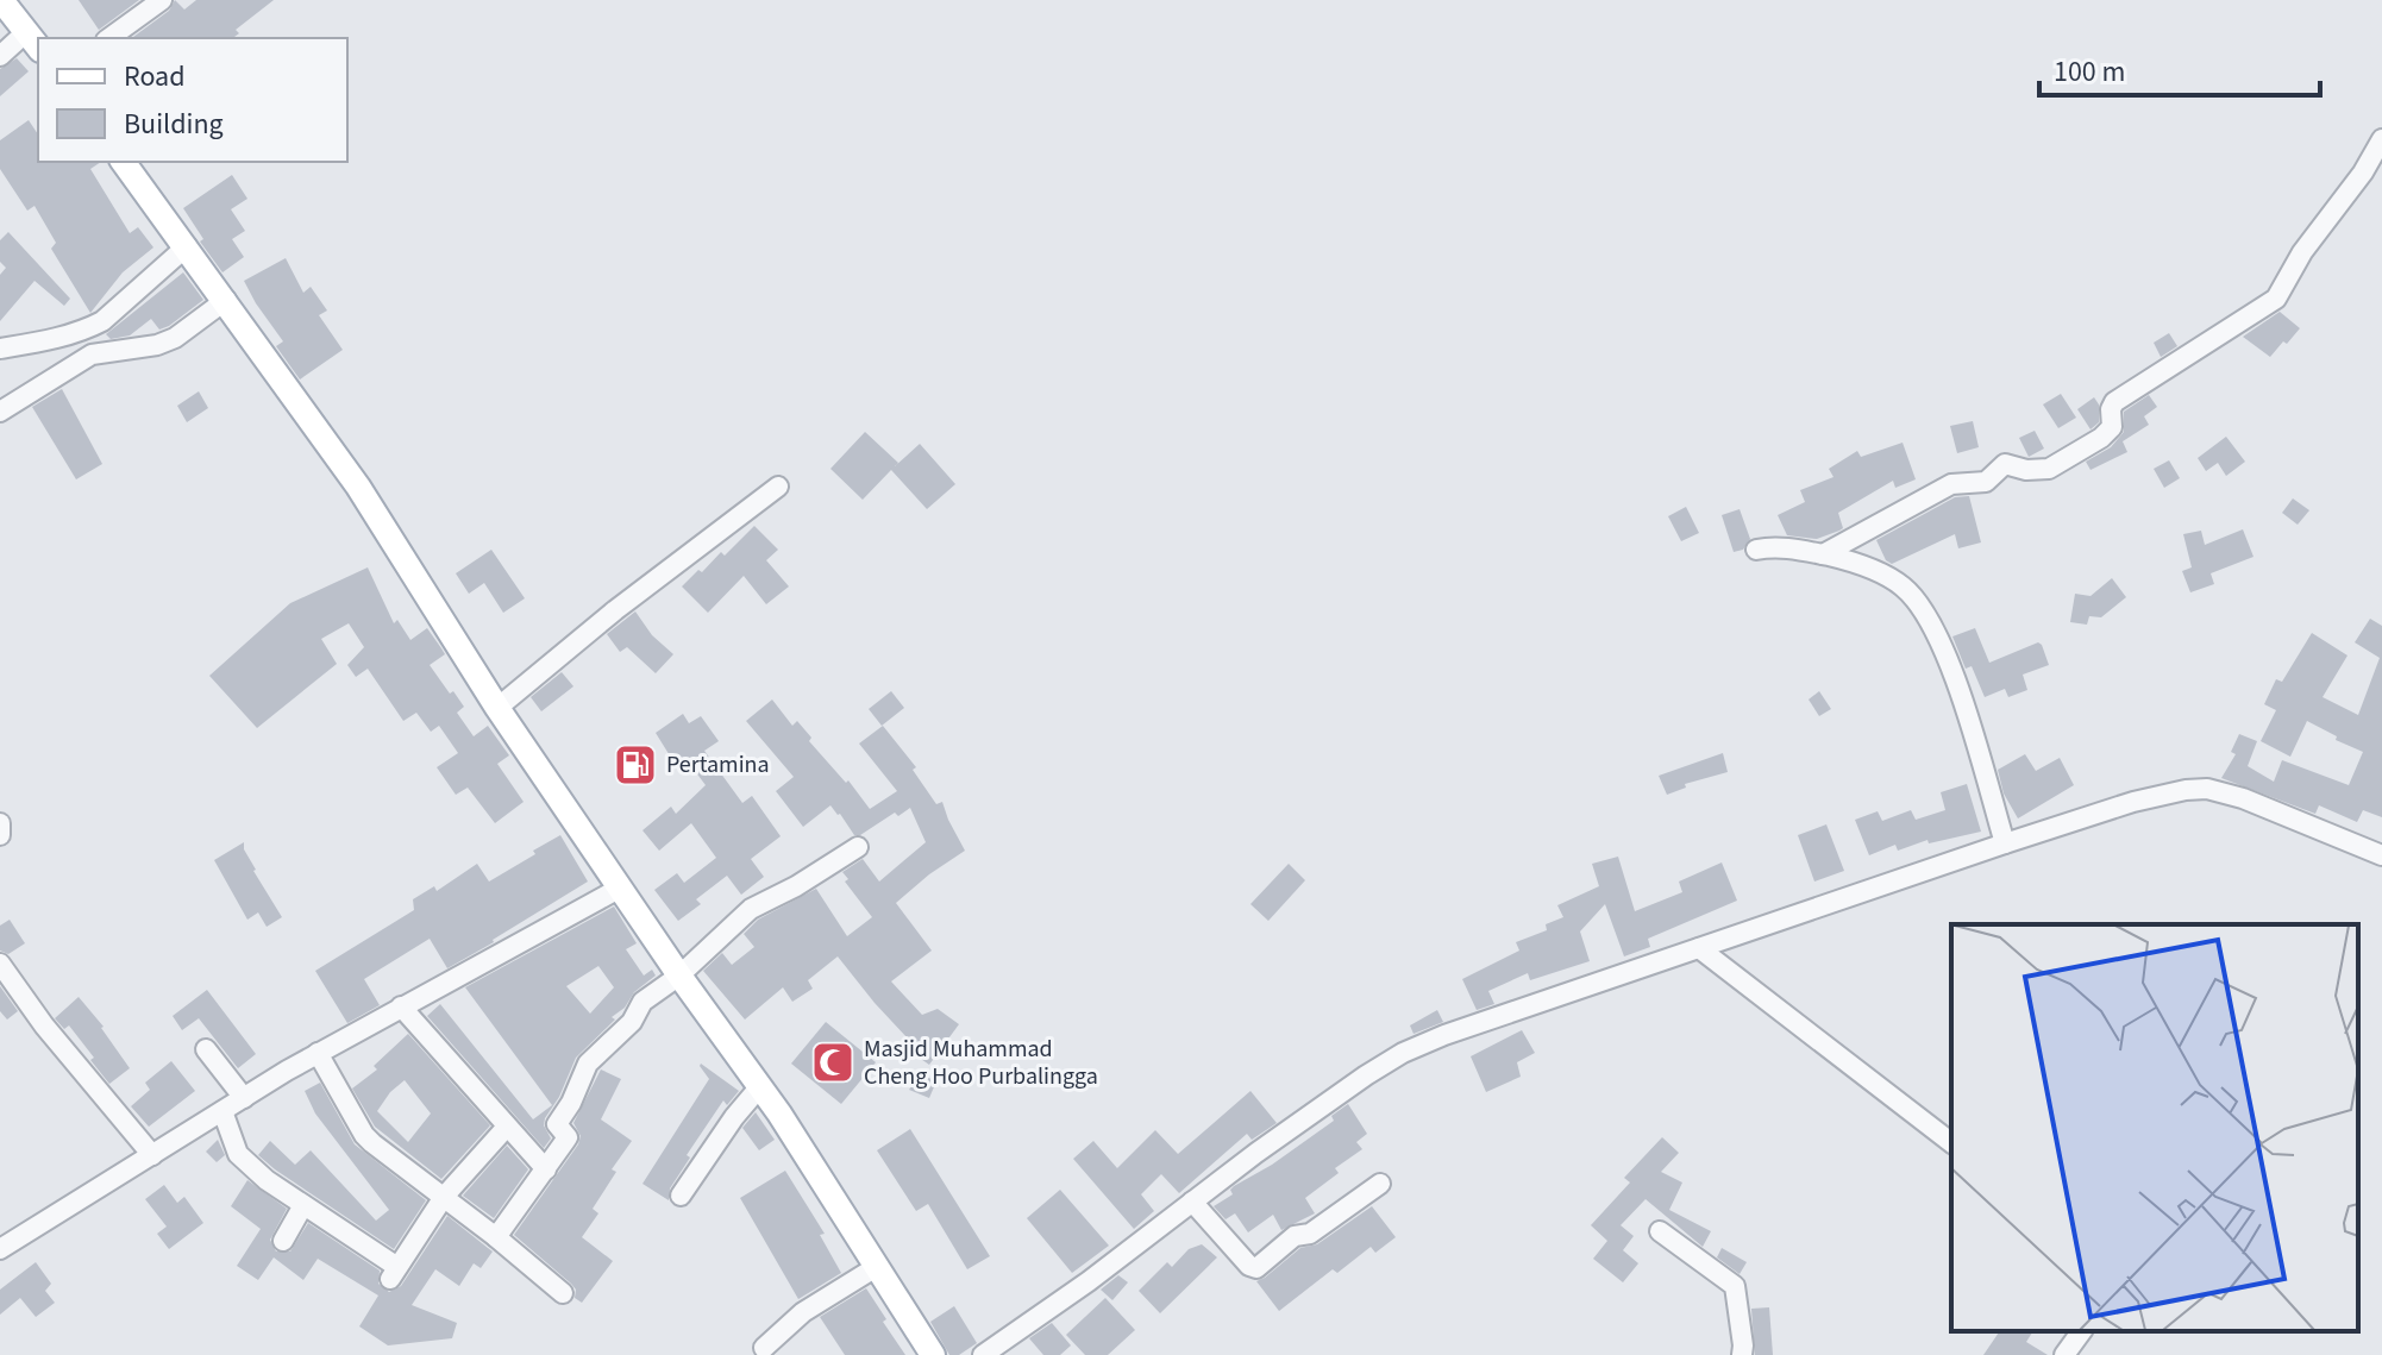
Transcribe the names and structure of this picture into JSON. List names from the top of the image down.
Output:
{
  "places": {
    "fuel station": ["Pertamina"],
    "mosque": ["Masjid Muhammad Cheng Hoo Purbalingga"]
  },
  "legend": ["Road", "Building"],
  "scale_bar": "100 m"
}
